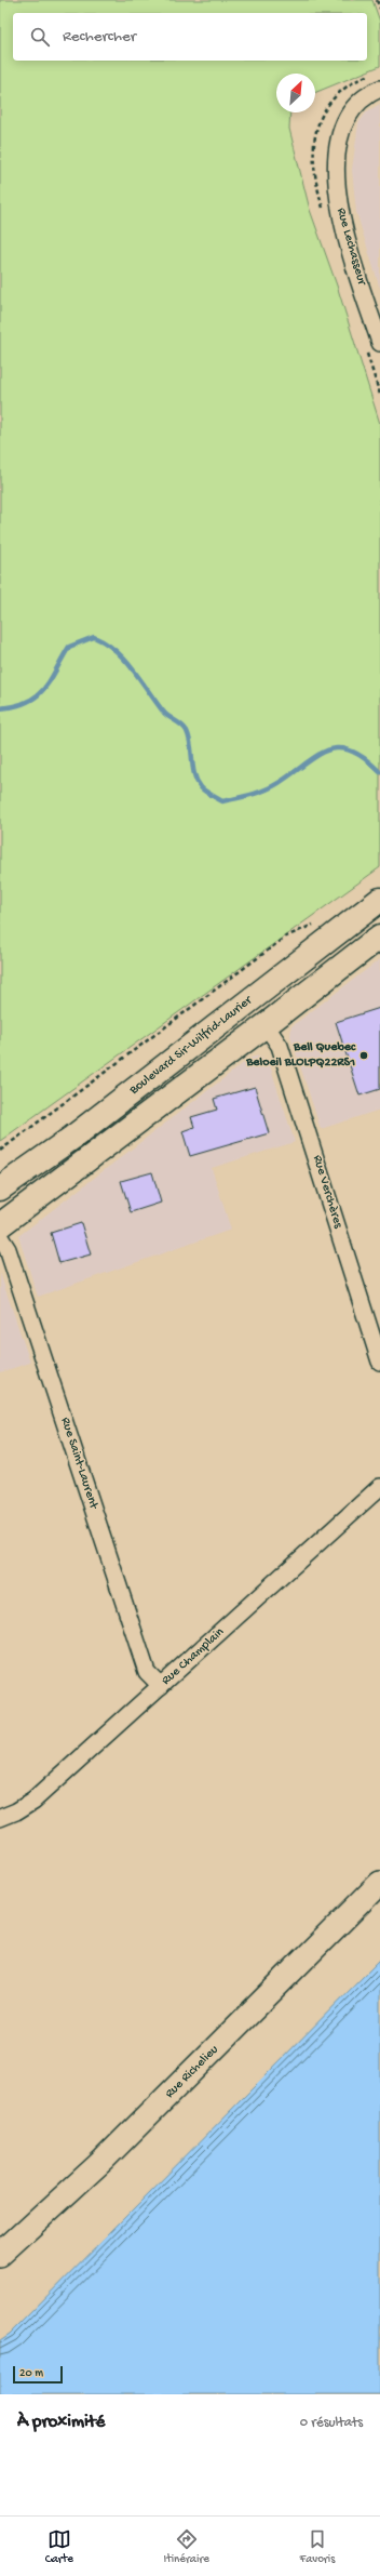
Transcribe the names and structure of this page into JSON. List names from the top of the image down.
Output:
{
  "streets": {
    "main road": ["Boulevard Sir-Wilfrid-Laurier", "Rue Richelieu"],
    "street": [
      "Rue Lechasseur",
      "Rue Verchères",
      "Rue Saint-Laurent",
      "Rue Champlain"
    ]
  },
  "crossings": [
    ["Boulevard Sir-Wilfrid-Laurier", "Rue Verchères"],
    ["Rue Saint-Laurent", "Rue Champlain"]
  ],
  "places": ["Bell Quebec Beloeil BLOLPQ22RS1"],
  "scale_bar": "20 m",
  "north": "top right",
  "page": {
    "search": "Rechercher",
    "scale": "20 m",
    "heading": ["À proximité", "0 résultats"],
    "nav": ["Carte", "Itinéraire", "Favoris"]
  }
}
